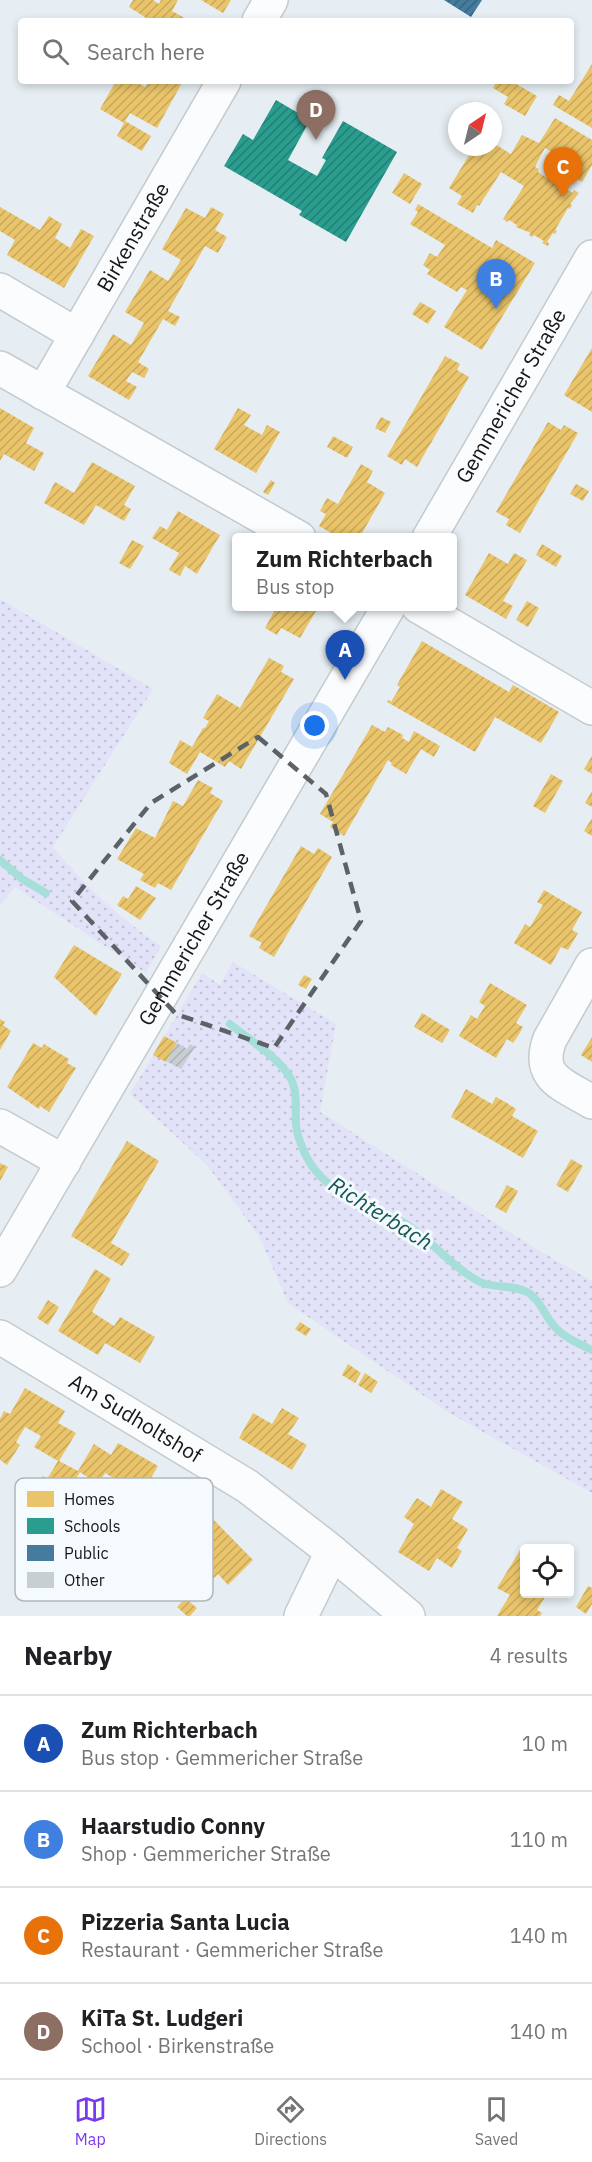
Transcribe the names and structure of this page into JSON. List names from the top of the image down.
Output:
{
  "streets": {
    "street": ["Birkenstraße", "Gemmericher Straße", "Am Sudholtshof"]
  },
  "water": ["Richterbach"],
  "legend": [
    "Homes",
    "Schools",
    "Public",
    "Other"
  ],
  "north": "top right",
  "page": {
    "search": "Search here",
    "pins": [
      "D",
      "C",
      "B",
      "A"
    ],
    "popup": ["Zum Richterbach", "Bus stop"],
    "heading": ["Nearby", "4 results"],
    "list": [
      {
        "mark": "A",
        "name": "Zum Richterbach",
        "note": "Bus stop · Gemmericher Straße",
        "value": "10 m"
      },
      {
        "mark": "B",
        "name": "Haarstudio Conny",
        "note": "Shop · Gemmericher Straße",
        "value": "110 m"
      },
      {
        "mark": "C",
        "name": "Pizzeria Santa Lucia",
        "note": "Restaurant · Gemmericher Straße",
        "value": "140 m"
      },
      {
        "mark": "D",
        "name": "KiTa St. Ludgeri",
        "note": "School · Birkenstraße",
        "value": "140 m"
      }
    ],
    "nav": ["Map", "Directions", "Saved"]
  }
}
